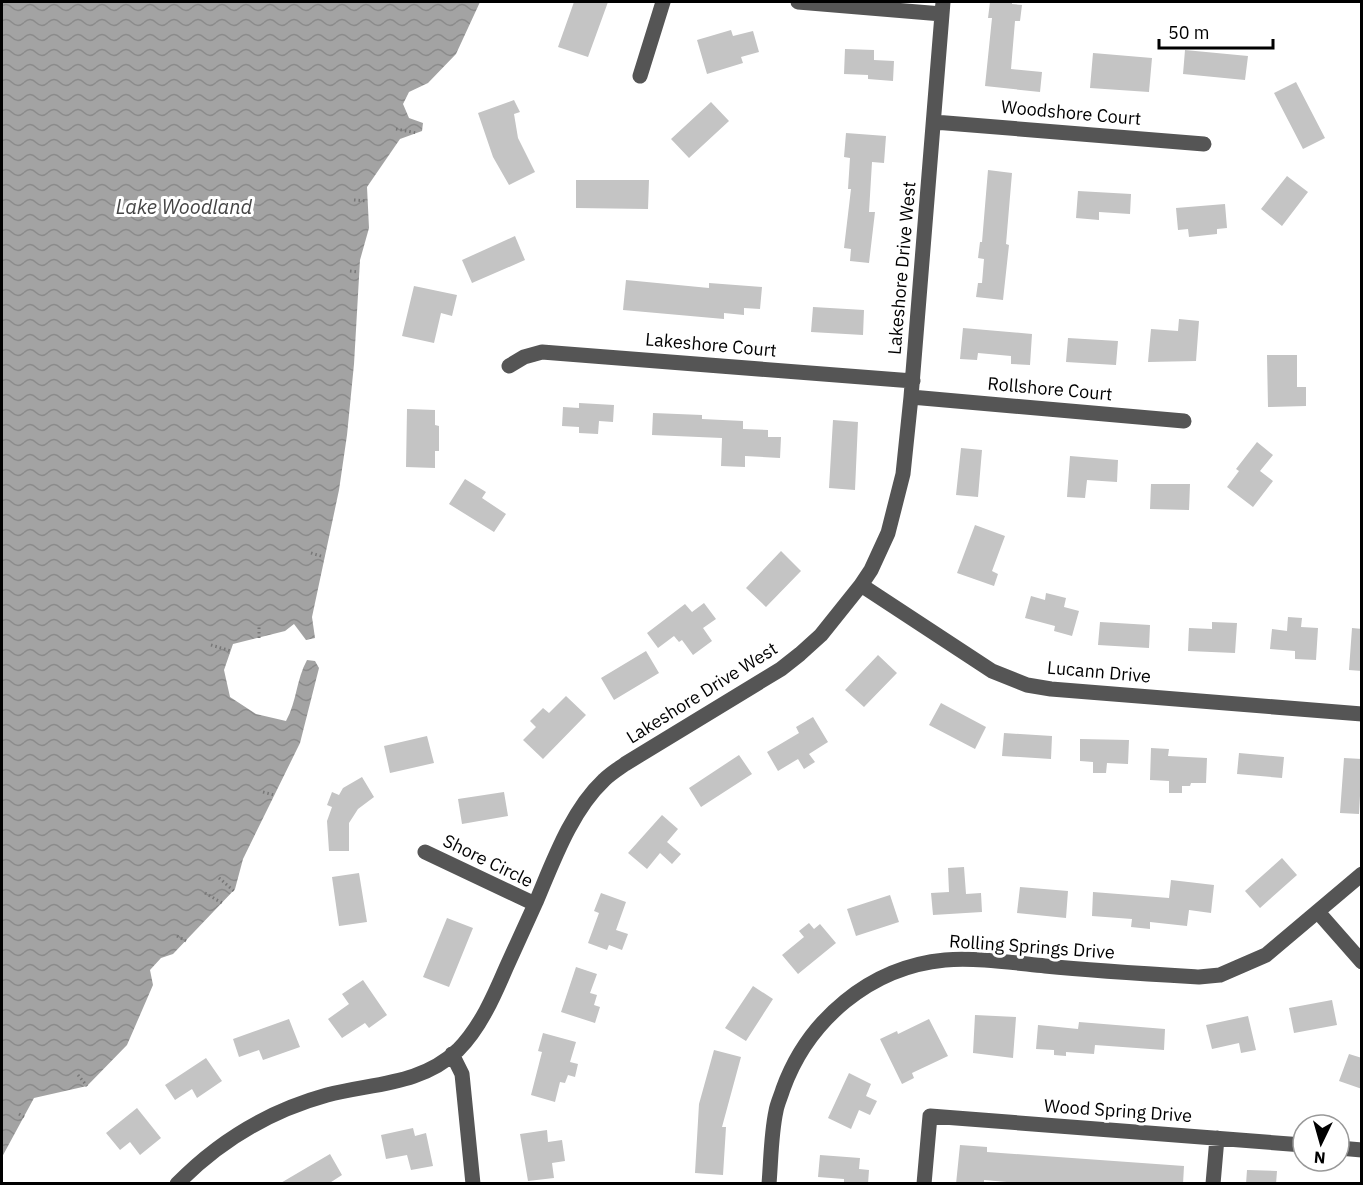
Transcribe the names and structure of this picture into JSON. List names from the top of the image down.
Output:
{
  "streets": {
    "street": [
      "Woodshore Court",
      "Lakeshore Drive West",
      "Lakeshore Court",
      "Rollshore Court",
      "Lucann Drive",
      "Shore Circle",
      "Rolling Springs Drive",
      "Wood Spring Drive"
    ]
  },
  "crossings": [
    ["Woodshore Court", "Lakeshore Drive West"],
    ["Lakeshore Drive West", "Lakeshore Court"],
    ["Lakeshore Drive West", "Rollshore Court"],
    ["Lakeshore Drive West", "Lucann Drive"],
    ["Lakeshore Drive West", "Shore Circle"]
  ],
  "water": ["Lake Woodland"],
  "scale_bar": "50 m",
  "north": "bottom"
}
